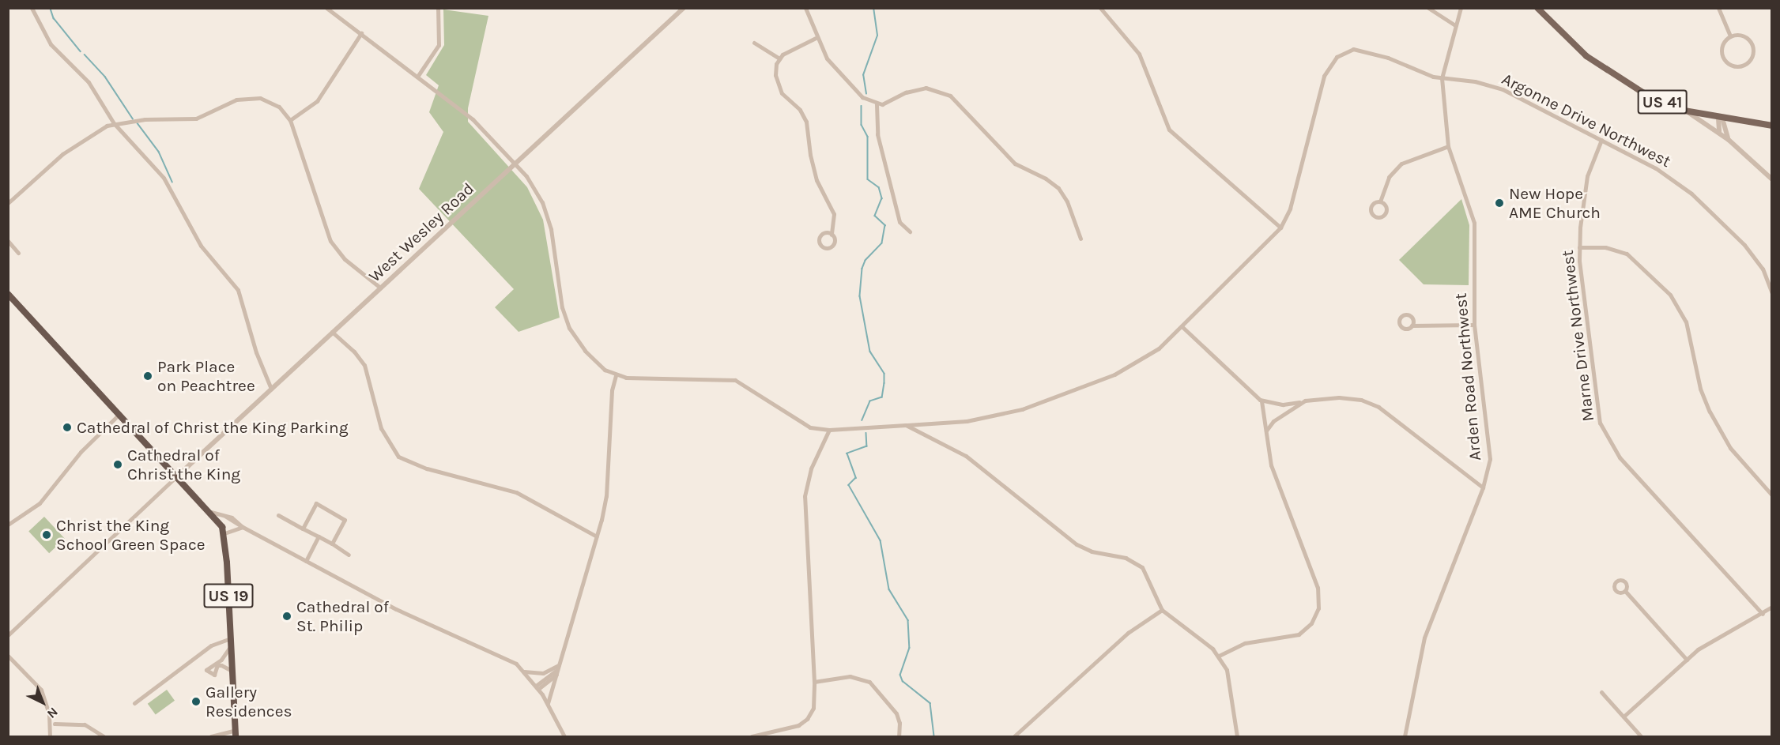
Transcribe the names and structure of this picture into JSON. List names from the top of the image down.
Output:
{
  "streets": {
    "highway": ["US 19"],
    "main road": ["US 41"],
    "street": [
      "Argonne Drive Northwest",
      "West Wesley Road",
      "Marne Drive Northwest",
      "Arden Road Northwest"
    ]
  },
  "crossings": [
    ["Argonne Drive Northwest", "Marne Drive Northwest"],
    ["Argonne Drive Northwest", "Arden Road Northwest"],
    ["West Wesley Road", "US 19"]
  ],
  "places": [
    "New Hope AME Church",
    "Park Place on Peachtree",
    "Cathedral of Christ the King Parking",
    "Cathedral of Christ the King",
    "Christ the King School Green Space",
    "Cathedral of St. Philip",
    "Gallery Residences"
  ],
  "north": "bottom right"
}
